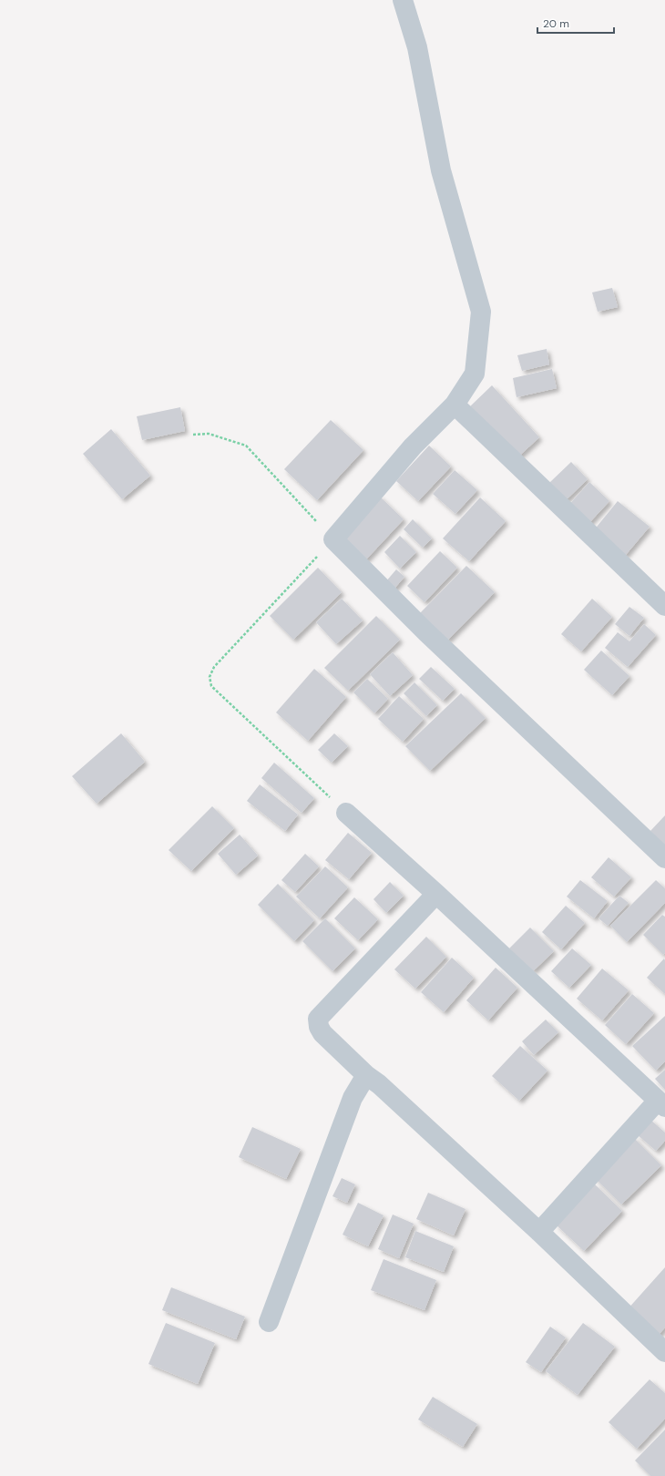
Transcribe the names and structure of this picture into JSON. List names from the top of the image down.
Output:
{
  "scale_bar": "20 m"
}
